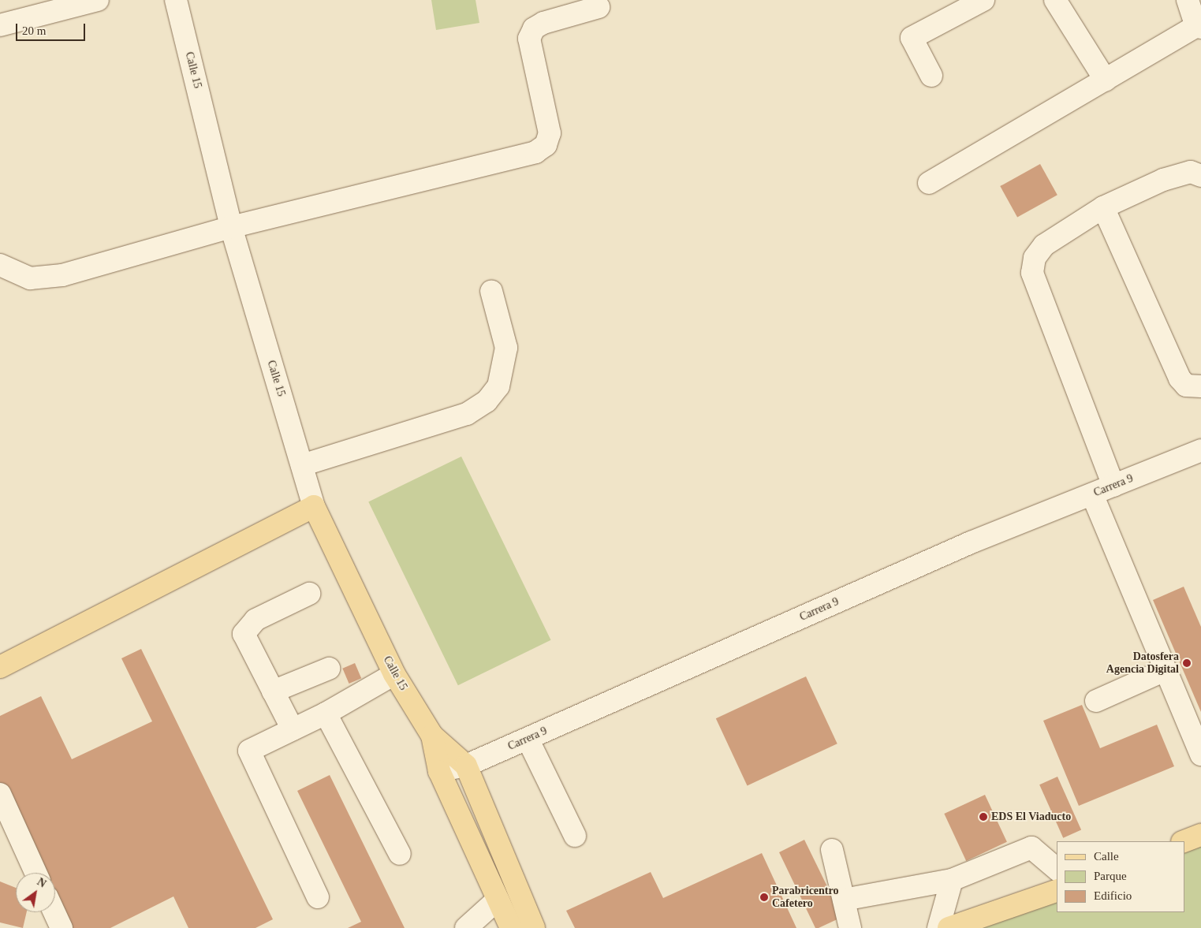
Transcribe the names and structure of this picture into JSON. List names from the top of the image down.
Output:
{
  "streets": {
    "main road": ["Calle 15"],
    "street": ["Carrera 9"]
  },
  "crossings": [
    ["Calle 15", "Carrera 9"]
  ],
  "places": ["Datosfera Agencia Digital", "EDS El Viaducto", "Parabricentro Cafetero"],
  "legend": ["Calle", "Parque", "Edificio"],
  "scale_bar": "20 m",
  "north": "top right"
}
